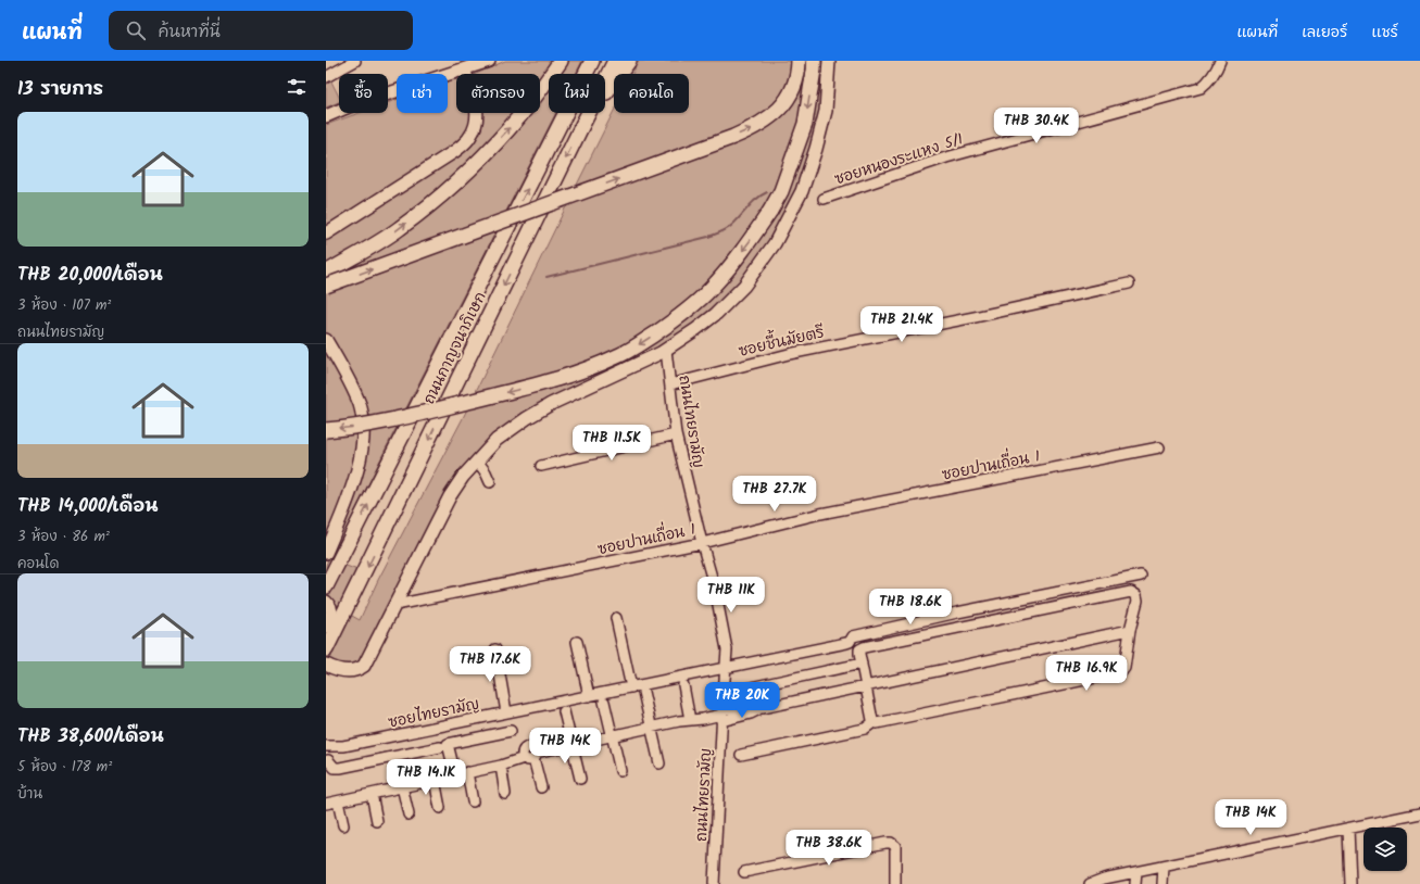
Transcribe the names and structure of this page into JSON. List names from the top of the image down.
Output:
{
  "streets": {
    "highway": ["ถนนกาญจนาภิเษก"],
    "street": [
      "ซอยหนองระแหง 5/1",
      "ซอยชื้นมัยตรี",
      "ถนนไทยรามัญ",
      "ซอยปานเถื่อน 1",
      "ซอยไทยรามัญ"
    ]
  },
  "crossings": [
    ["ซอยชื้นมัยตรี", "ถนนไทยรามัญ"],
    ["ถนนไทยรามัญ", "ซอยปานเถื่อน 1"],
    ["ถนนไทยรามัญ", "ซอยไทยรามัญ"]
  ],
  "page": {
    "header": "แผนที่",
    "search": "ค้นหาที่นี่",
    "nav": ["แผนที่", "เลเยอร์", "แชร์"],
    "heading": "13 รายการ",
    "chip": [
      "ซื้อ",
      "เช่า",
      "ตัวกรอง",
      "ใหม่",
      "คอนโด"
    ],
    "price": [
      "THB 30.4K",
      "THB 21.4K",
      "THB 11.5K",
      "THB 27.7K",
      "THB 11K",
      "THB 18.6K",
      "THB 17.6K",
      "THB 16.9K",
      "THB 20K",
      "THB 14K",
      "THB 14.1K",
      "THB 14K",
      "THB 38.6K"
    ],
    "list": [
      {
        "name": "THB 20,000/เดือน",
        "note": "3 ห้อง · 107 m² · ถนนไทยรามัญ"
      },
      {
        "name": "THB 14,000/เดือน",
        "note": "3 ห้อง · 86 m² · คอนโด"
      },
      {
        "name": "THB 38,600/เดือน",
        "note": "5 ห้อง · 178 m² · บ้าน"
      }
    ]
  }
}
